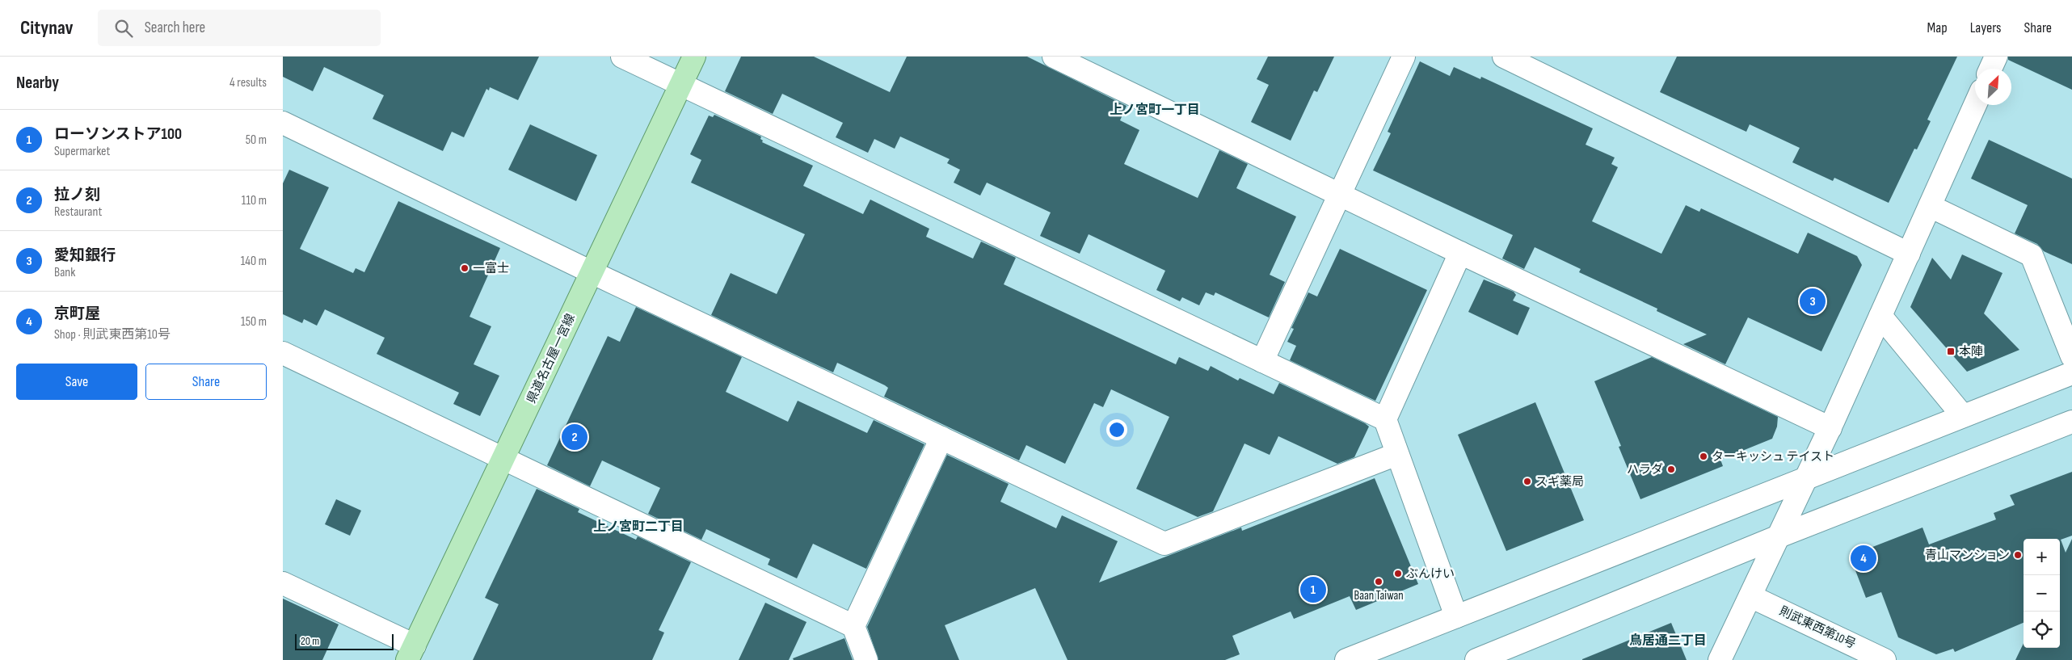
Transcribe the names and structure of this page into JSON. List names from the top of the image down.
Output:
{
  "streets": {
    "main road": ["県道名古屋一宮線"],
    "street": ["則武東西第10号"]
  },
  "districts": ["上ノ宮町一丁目", "上ノ宮町二丁目", "鳥居通二丁目"],
  "places": {
    "other": [
      "一富士",
      "ターキッシュ テイスト",
      "ハラダ",
      "スギ薬局",
      "青山マンション",
      "ぶんけい",
      "Baan Taiwan"
    ],
    "transit": ["本陣"]
  },
  "scale_bar": "20 m",
  "north": "top right",
  "page": {
    "header": "Citynav",
    "search": "Search here",
    "nav": ["Map", "Layers", "Share"],
    "heading": ["Nearby", "4 results"],
    "list": [
      {
        "mark": "1",
        "name": "ローソンストア100",
        "note": "Supermarket",
        "value": "50 m"
      },
      {
        "mark": "2",
        "name": "拉ノ刻",
        "note": "Restaurant",
        "value": "110 m"
      },
      {
        "mark": "3",
        "name": "愛知銀行",
        "note": "Bank",
        "value": "140 m"
      },
      {
        "mark": "4",
        "name": "京町屋",
        "note": "Shop · 則武東西第10号",
        "value": "150 m"
      }
    ],
    "pins": [
      "3",
      "2",
      "4",
      "1"
    ],
    "buttons": ["Save", "Share"],
    "map_buttons": ["+", "−"],
    "scale": "20 m"
  }
}
